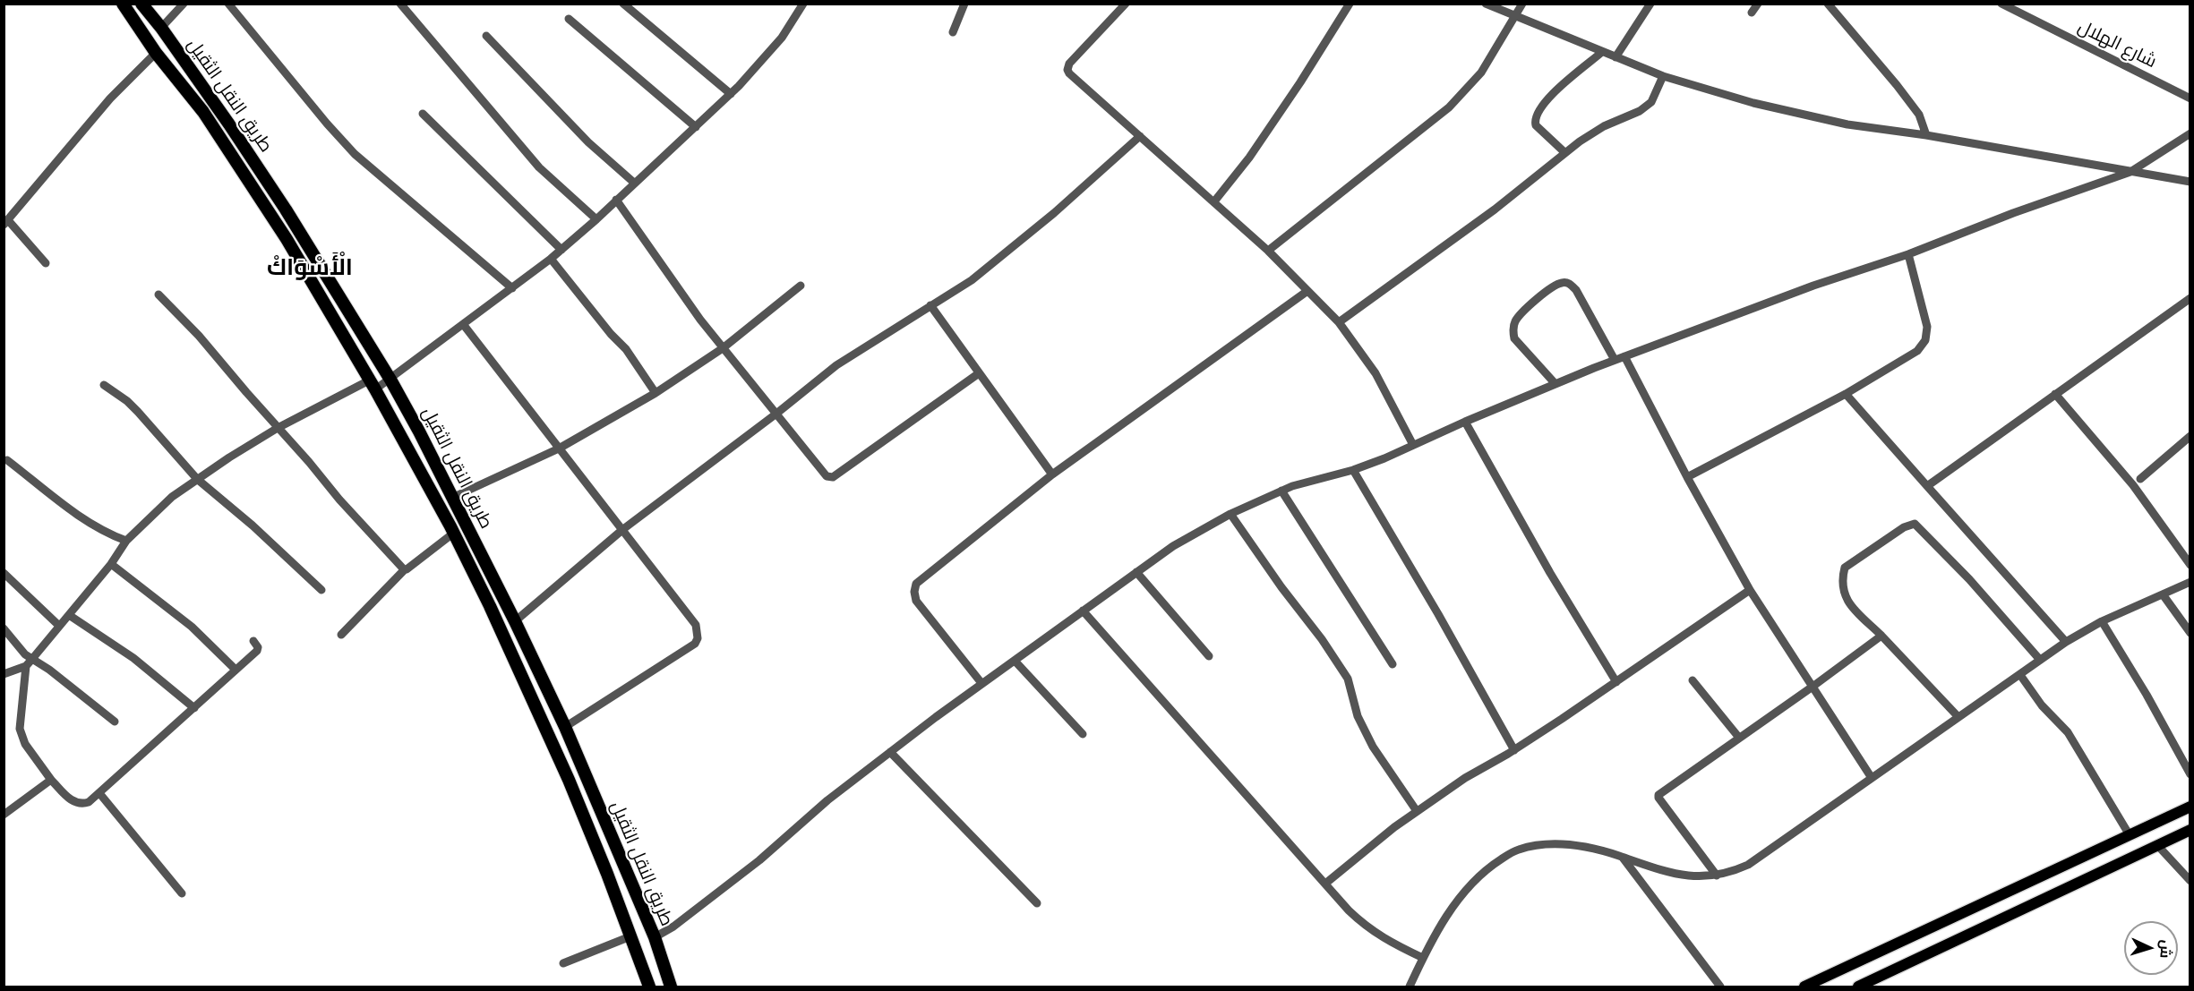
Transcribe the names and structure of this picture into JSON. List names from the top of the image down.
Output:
{
  "streets": {
    "highway": ["طريق النقل الثقيل"],
    "street": ["شارع الهلال"]
  },
  "districts": ["الْأَسْوَاكْ"],
  "north": "right"
}
